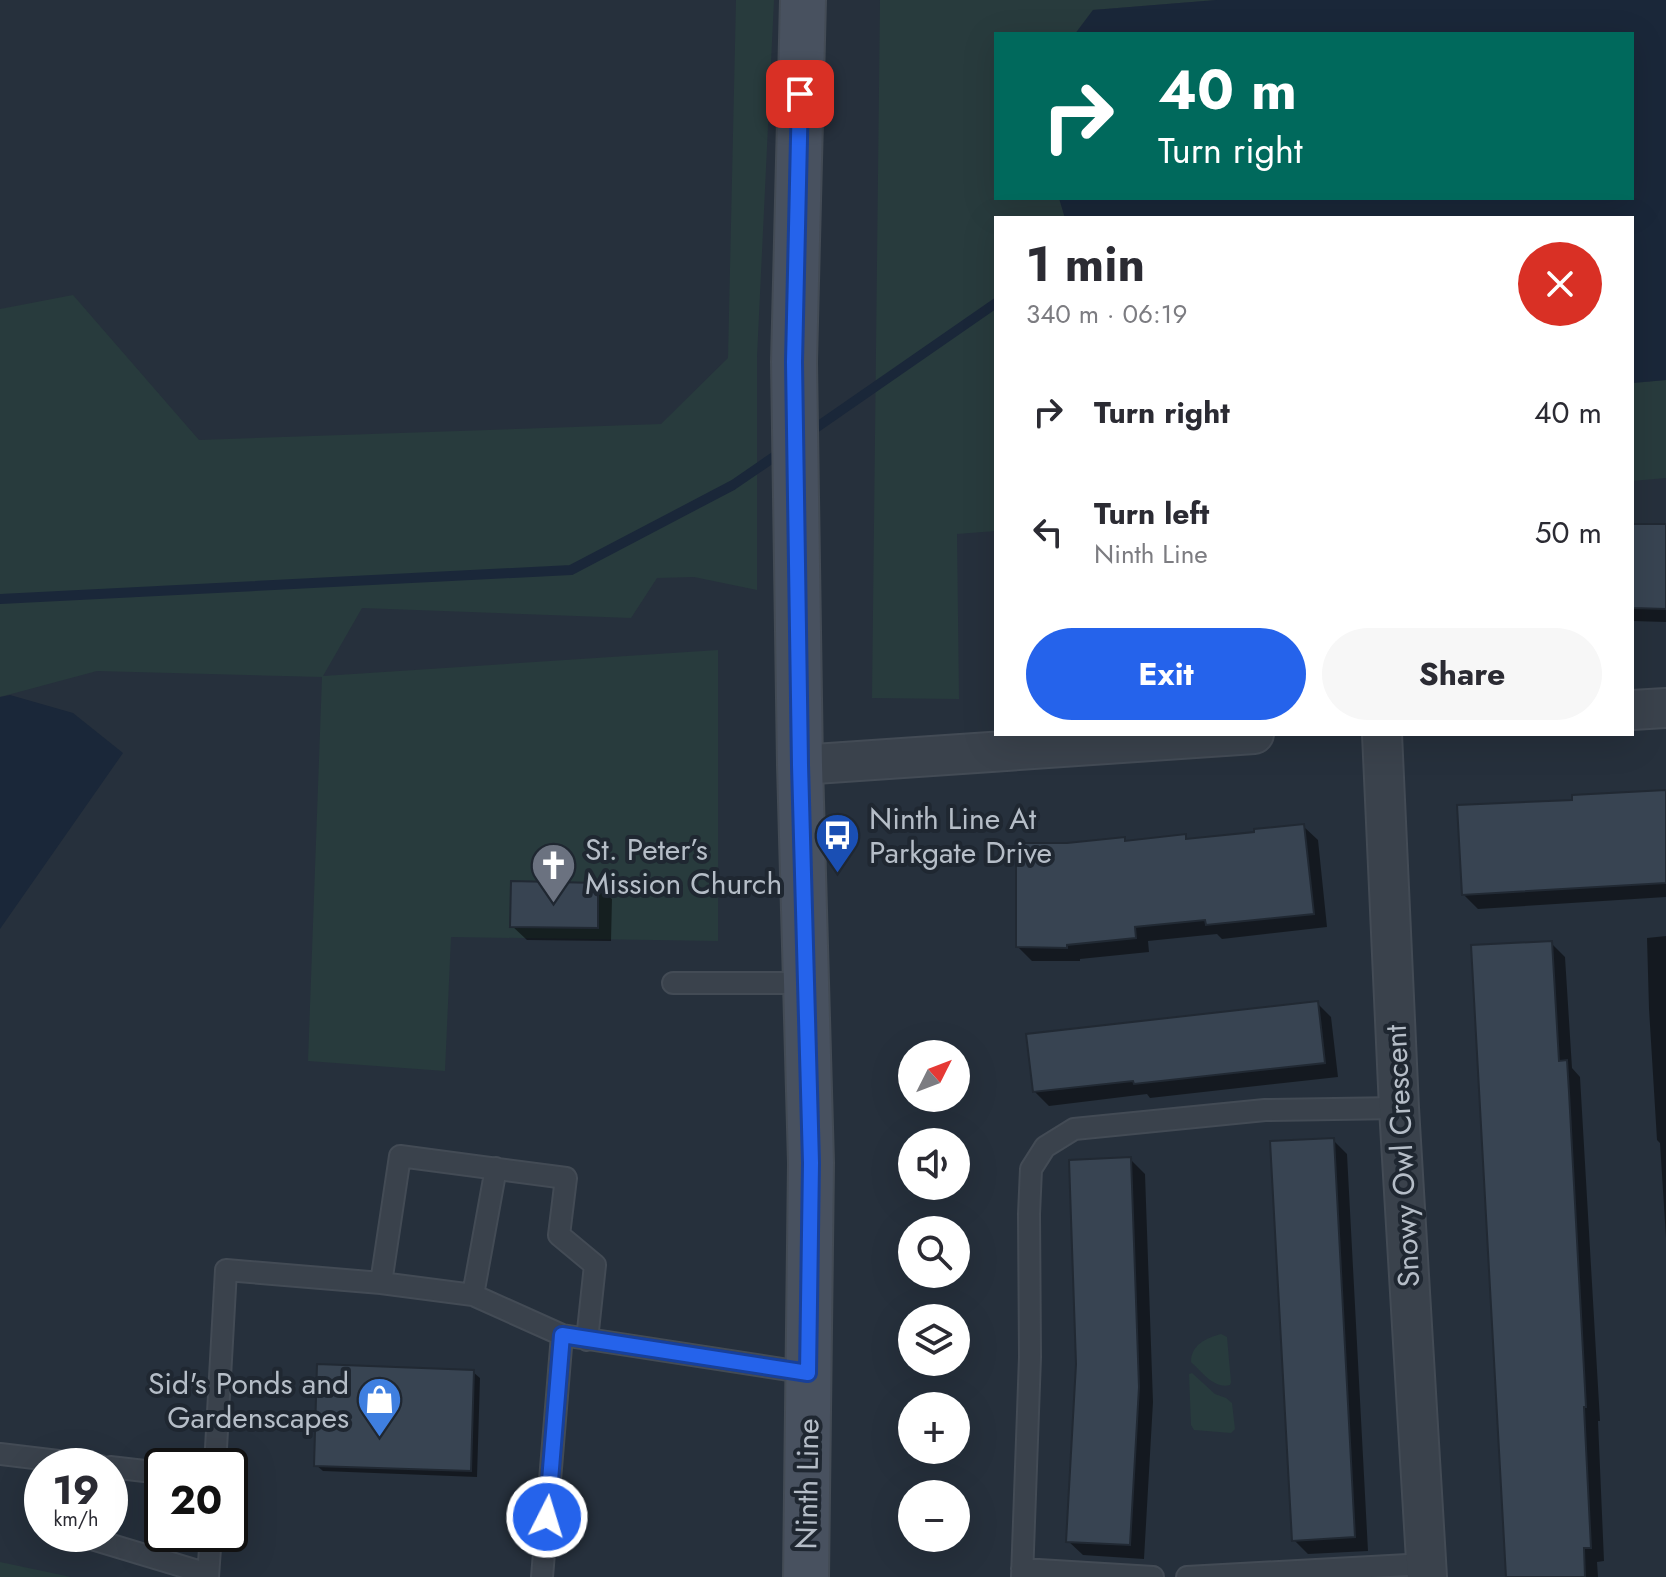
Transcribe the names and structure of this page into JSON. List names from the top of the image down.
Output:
{
  "streets": {
    "main road": ["Ninth Line"],
    "street": ["Snowy Owl Crescent"]
  },
  "places": {
    "bus stop": ["Ninth Line At Parkgate Drive"],
    "church": ["St. Peter’s Mission Church"],
    "shop": ["Sid's Ponds and Gardenscapes"]
  },
  "north": "top right",
  "page": {
    "turn": ["40 m", "Turn right"],
    "heading": ["1 min", "340 m · 06:19"],
    "list": [
      {
        "name": "Turn right",
        "value": "40 m"
      },
      {
        "name": "Turn left",
        "note": "Ninth Line",
        "value": "50 m"
      }
    ],
    "buttons": ["Exit", "Share"],
    "map_buttons": ["+", "−"],
    "speed": "19 km/h",
    "limit": "20"
  }
}
